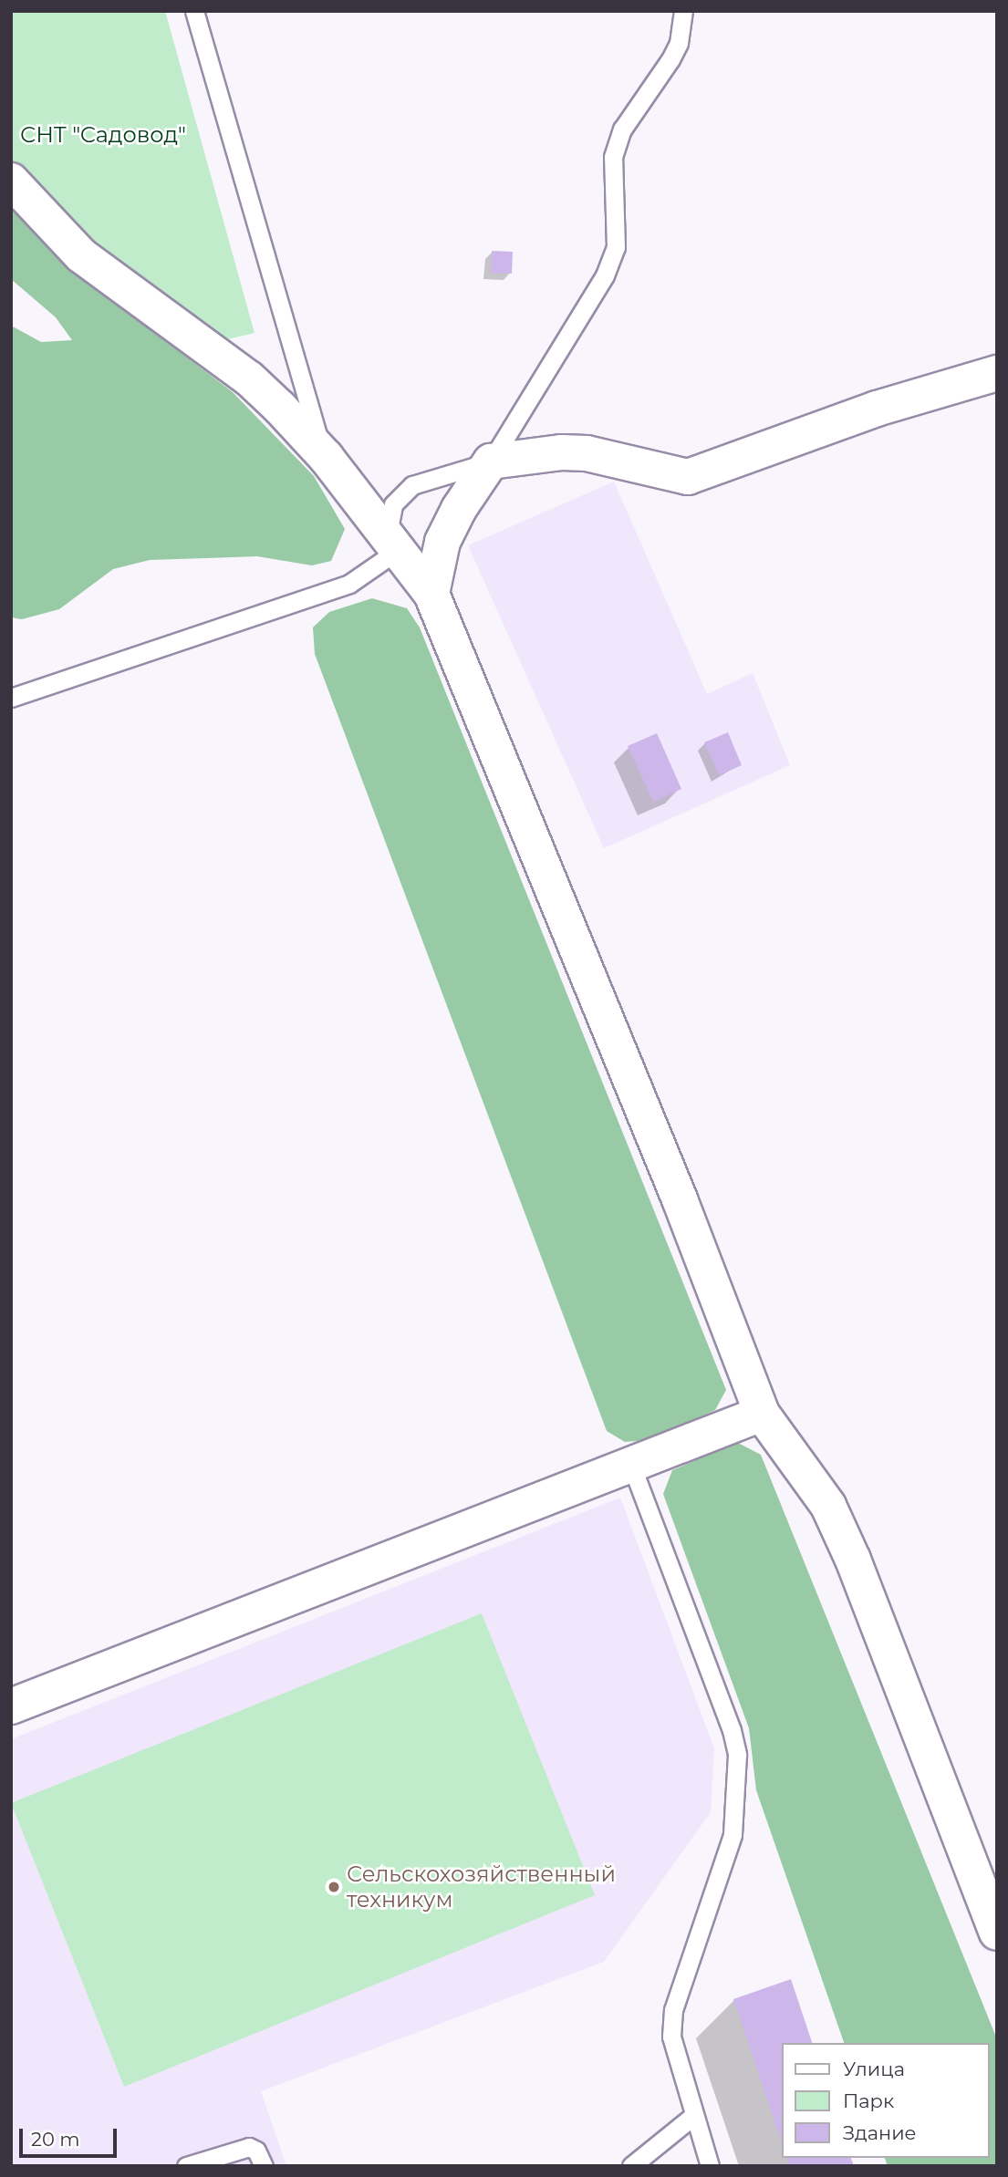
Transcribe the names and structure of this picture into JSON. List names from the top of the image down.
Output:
{
  "parks": ["СНТ \"Садовод\""],
  "places": ["Сельскохозяйственный техникум"],
  "legend": ["Улица", "Парк", "Здание"],
  "scale_bar": "20 m"
}
